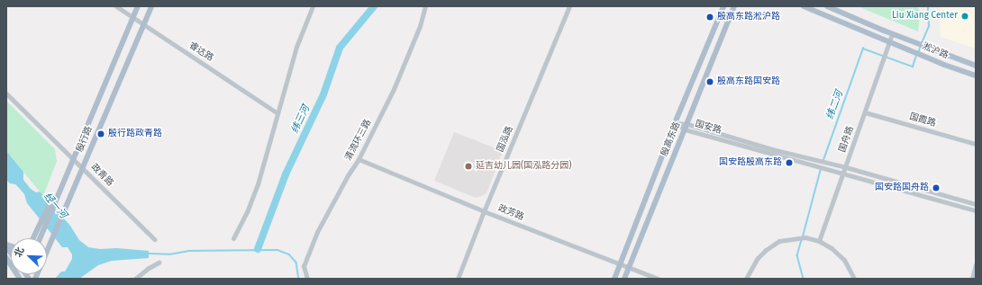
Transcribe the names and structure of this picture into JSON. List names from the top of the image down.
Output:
{
  "streets": {
    "main road": ["淞沪路", "殷行路", "殷高东路"],
    "street": [
      "睿达路",
      "国霞路",
      "国安路",
      "国泓路",
      "国舟路",
      "清流环三路",
      "政青路",
      "政芳路"
    ]
  },
  "crossings": [
    ["淞沪路", "国舟路"],
    ["睿达路", "殷行路"],
    ["国霞路", "国舟路"],
    ["国安路", "殷高东路"],
    ["国安路", "国舟路"],
    ["殷行路", "政青路"],
    ["国泓路", "政芳路"],
    ["殷高东路", "政芳路"],
    ["清流环三路", "政芳路"]
  ],
  "water": ["纬二河", "纬三河", "经一河"],
  "places": [
    "Liu Xiang Center",
    "殷高东路淞沪路",
    "殷高东路国安路",
    "殷行路政青路",
    "国安路殷高东路",
    "延吉幼儿园(国泓路分园)",
    "国安路国舟路"
  ],
  "north": "top left"
}
